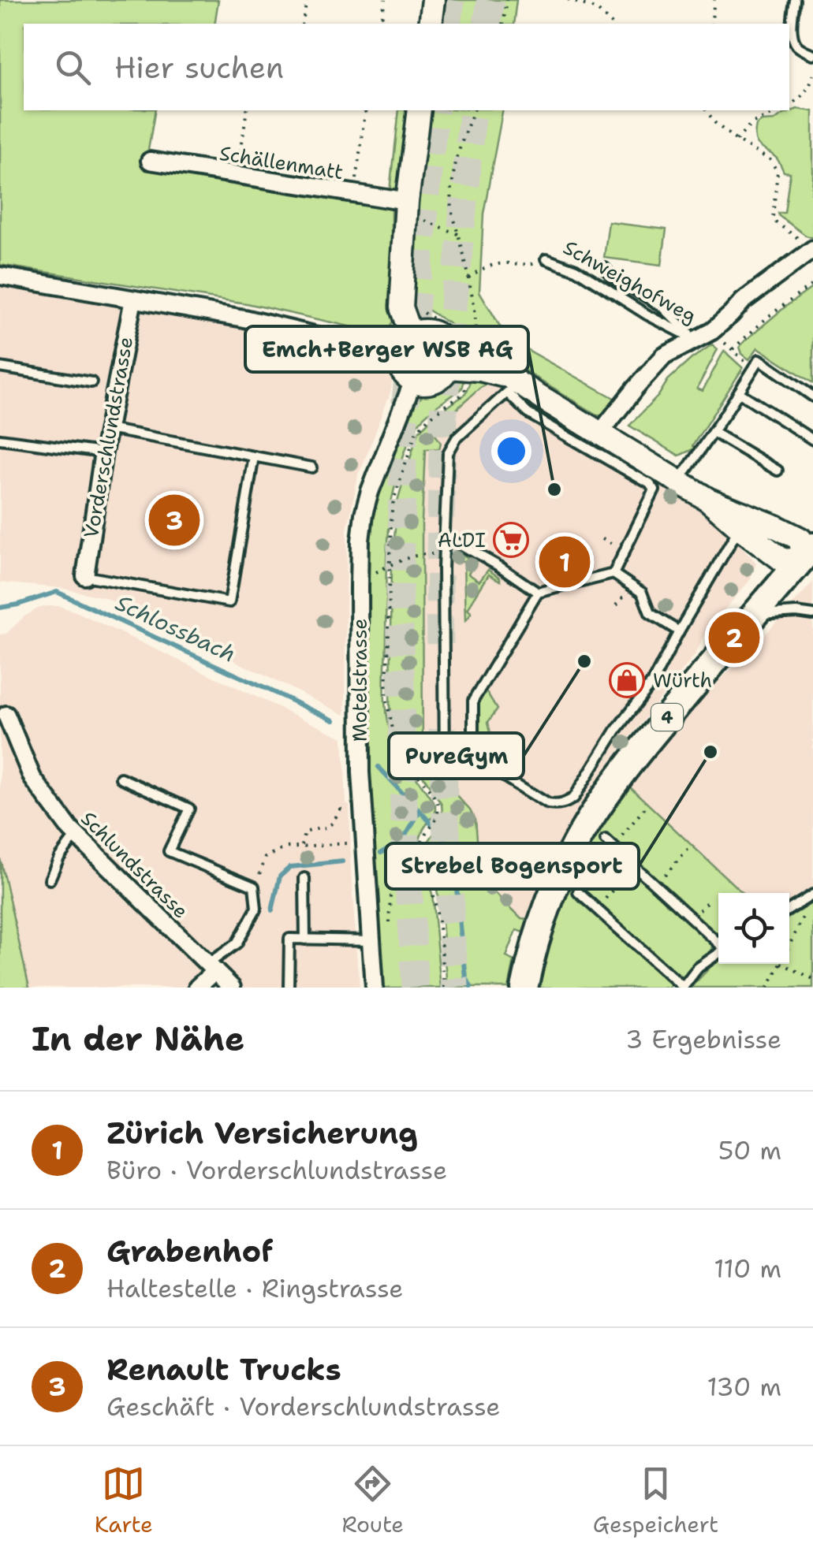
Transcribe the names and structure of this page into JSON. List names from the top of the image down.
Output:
{
  "streets": {
    "main road": ["4"],
    "street": [
      "Schällenmatt",
      "Schweighofweg",
      "Vorderschlundstrasse",
      "Motelstrasse",
      "Schlundstrasse"
    ]
  },
  "water": ["Schlossbach"],
  "places": {
    "other": ["Emch+Berger WSB AG", "PureGym", "Strebel Bogensport"],
    "supermarket": ["ALDI"],
    "shop": ["Würth"]
  },
  "page": {
    "search": "Hier suchen",
    "pins": ["3", "1", "2"],
    "heading": ["In der Nähe", "3 Ergebnisse"],
    "list": [
      {
        "mark": "1",
        "name": "Zürich Versicherung",
        "note": "Büro · Vorderschlundstrasse",
        "value": "50 m"
      },
      {
        "mark": "2",
        "name": "Grabenhof",
        "note": "Haltestelle · Ringstrasse",
        "value": "110 m"
      },
      {
        "mark": "3",
        "name": "Renault Trucks",
        "note": "Geschäft · Vorderschlundstrasse",
        "value": "130 m"
      }
    ],
    "nav": ["Karte", "Route", "Gespeichert"]
  }
}
